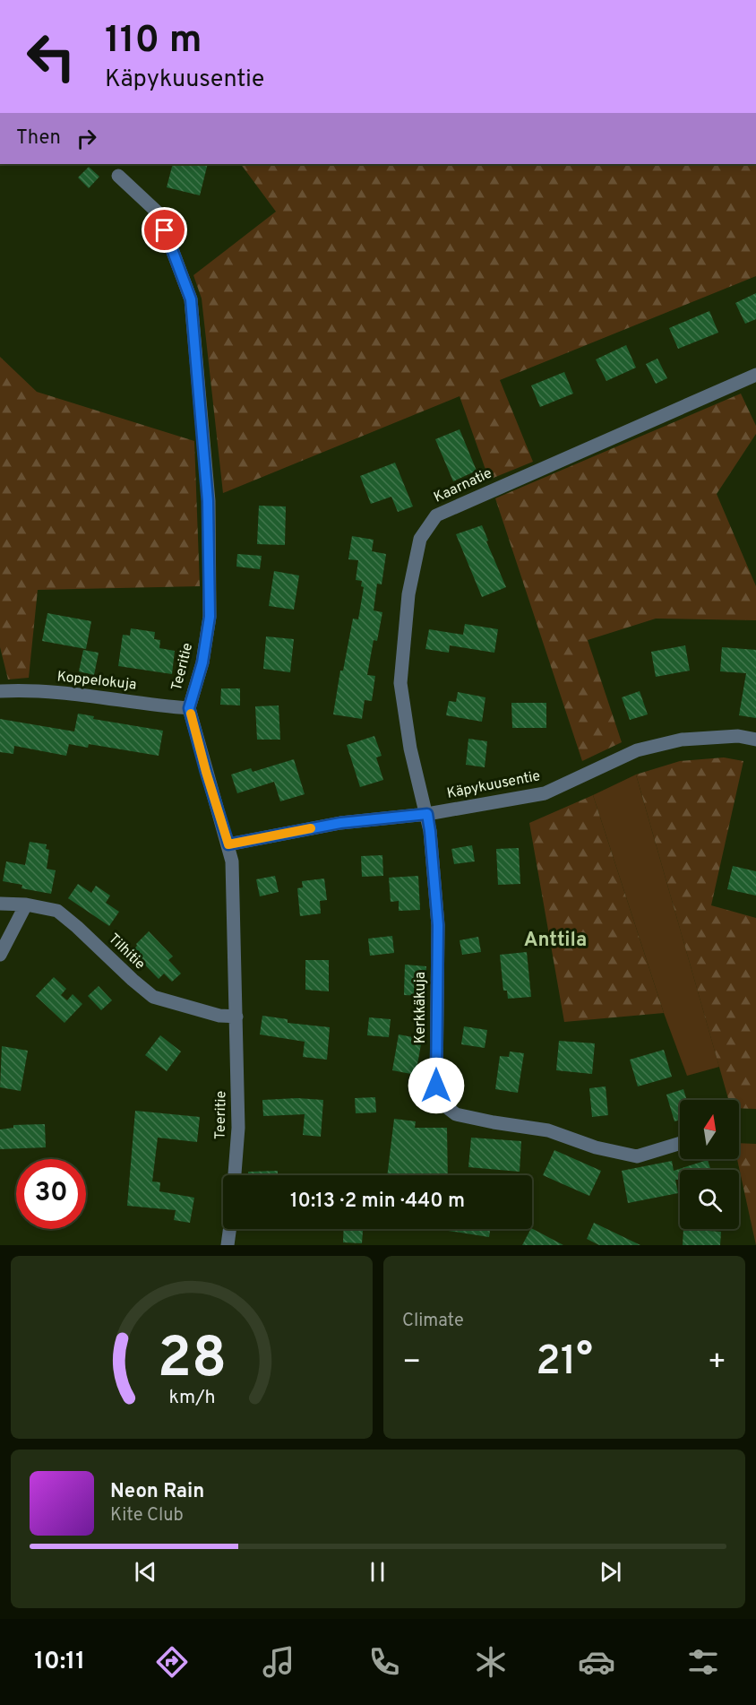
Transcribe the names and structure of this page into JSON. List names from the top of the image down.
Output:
{
  "streets": {
    "street": [
      "Kaarnatie",
      "Teeritie",
      "Koppelokuja",
      "Käpykuusentie",
      "Tilhitie",
      "Kerkkäkuja"
    ]
  },
  "crossings": [
    ["Kaarnatie", "Käpykuusentie"],
    ["Kaarnatie", "Kerkkäkuja"],
    ["Teeritie", "Koppelokuja"],
    ["Teeritie", "Käpykuusentie"],
    ["Teeritie", "Tilhitie"],
    ["Käpykuusentie", "Kerkkäkuja"]
  ],
  "districts": ["Anttila"],
  "north": "top",
  "page": {
    "turn": ["110 m", "Käpykuusentie"],
    "then": "Then",
    "limit": "30",
    "trip": "10:13 · 2 min · 440 m",
    "tile": "Climate",
    "heat": ["−", "21°", "+"],
    "song": ["Neon Rain", "Kite Club"],
    "tabs": "10:11",
    "gauge": ["28", "km/h"]
  }
}
